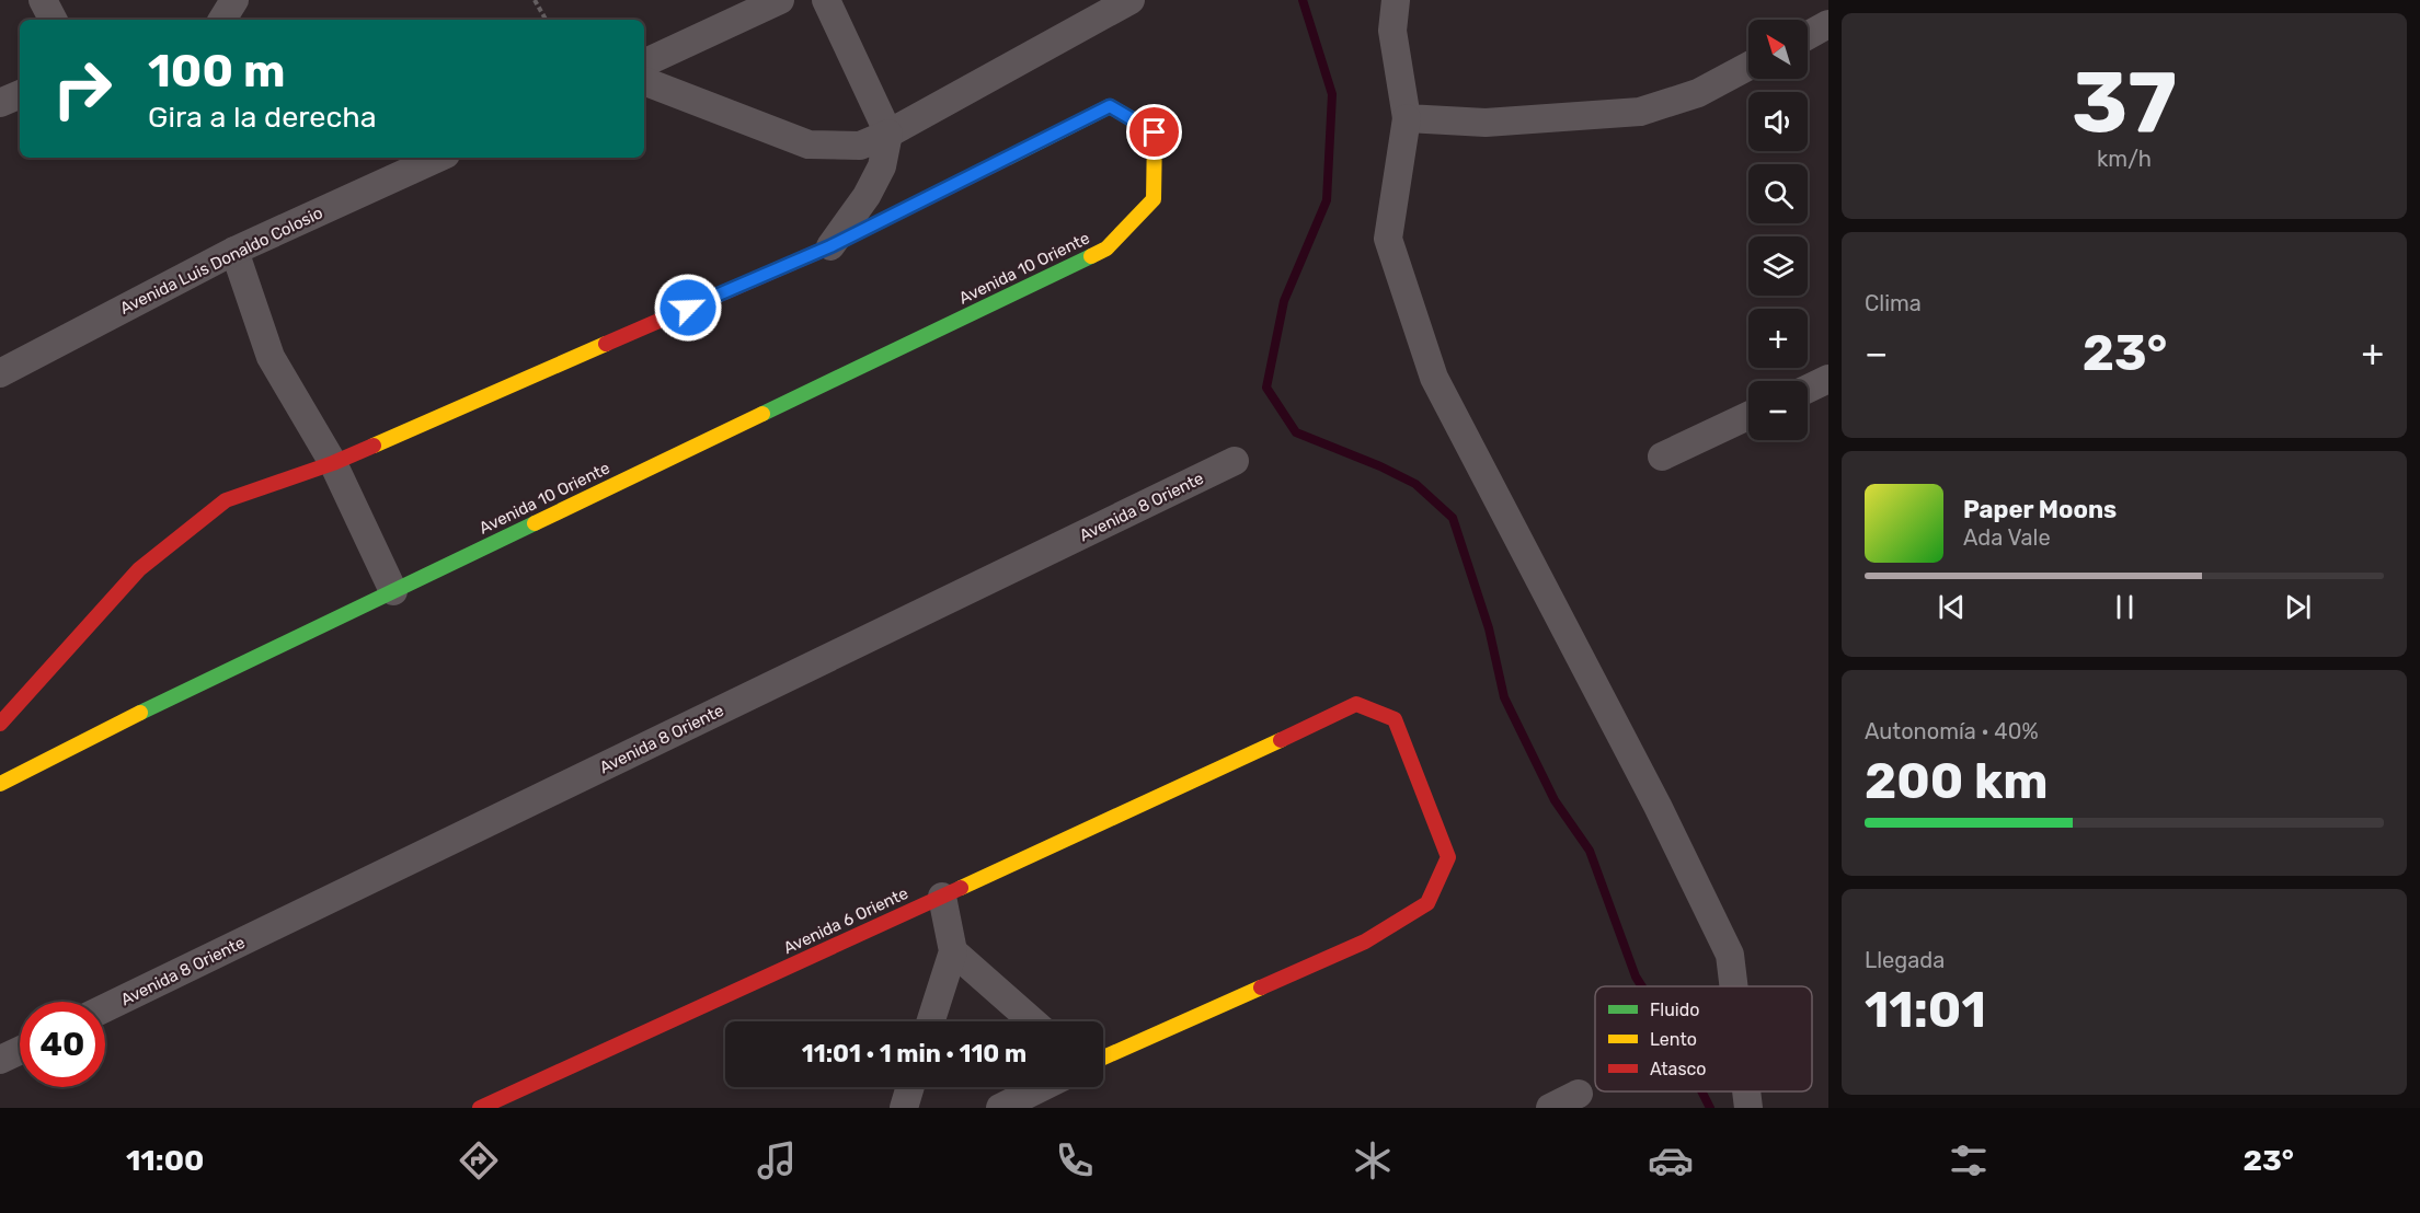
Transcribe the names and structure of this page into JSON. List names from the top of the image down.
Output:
{
  "streets": {
    "street": [
      "Avenida Luis Donaldo Colosio",
      "Avenida 10 Oriente",
      "Avenida 8 Oriente",
      "Avenida 6 Oriente"
    ]
  },
  "legend": ["Fluido", "Lento", "Atasco"],
  "north": "top left",
  "page": {
    "tile": [
      ["37", "km/h"],
      "Clima",
      ["Autonomía · 40%", "200 km"],
      ["Llegada", "11:01"]
    ],
    "map_buttons": ["+", "−"],
    "turn": ["100 m", "Gira a la derecha"],
    "heat": ["−", "23°", "+"],
    "song": ["Paper Moons", "Ada Vale"],
    "limit": "40",
    "trip": "11:01 · 1 min · 110 m",
    "tabs": ["11:00", "23°"]
  }
}
